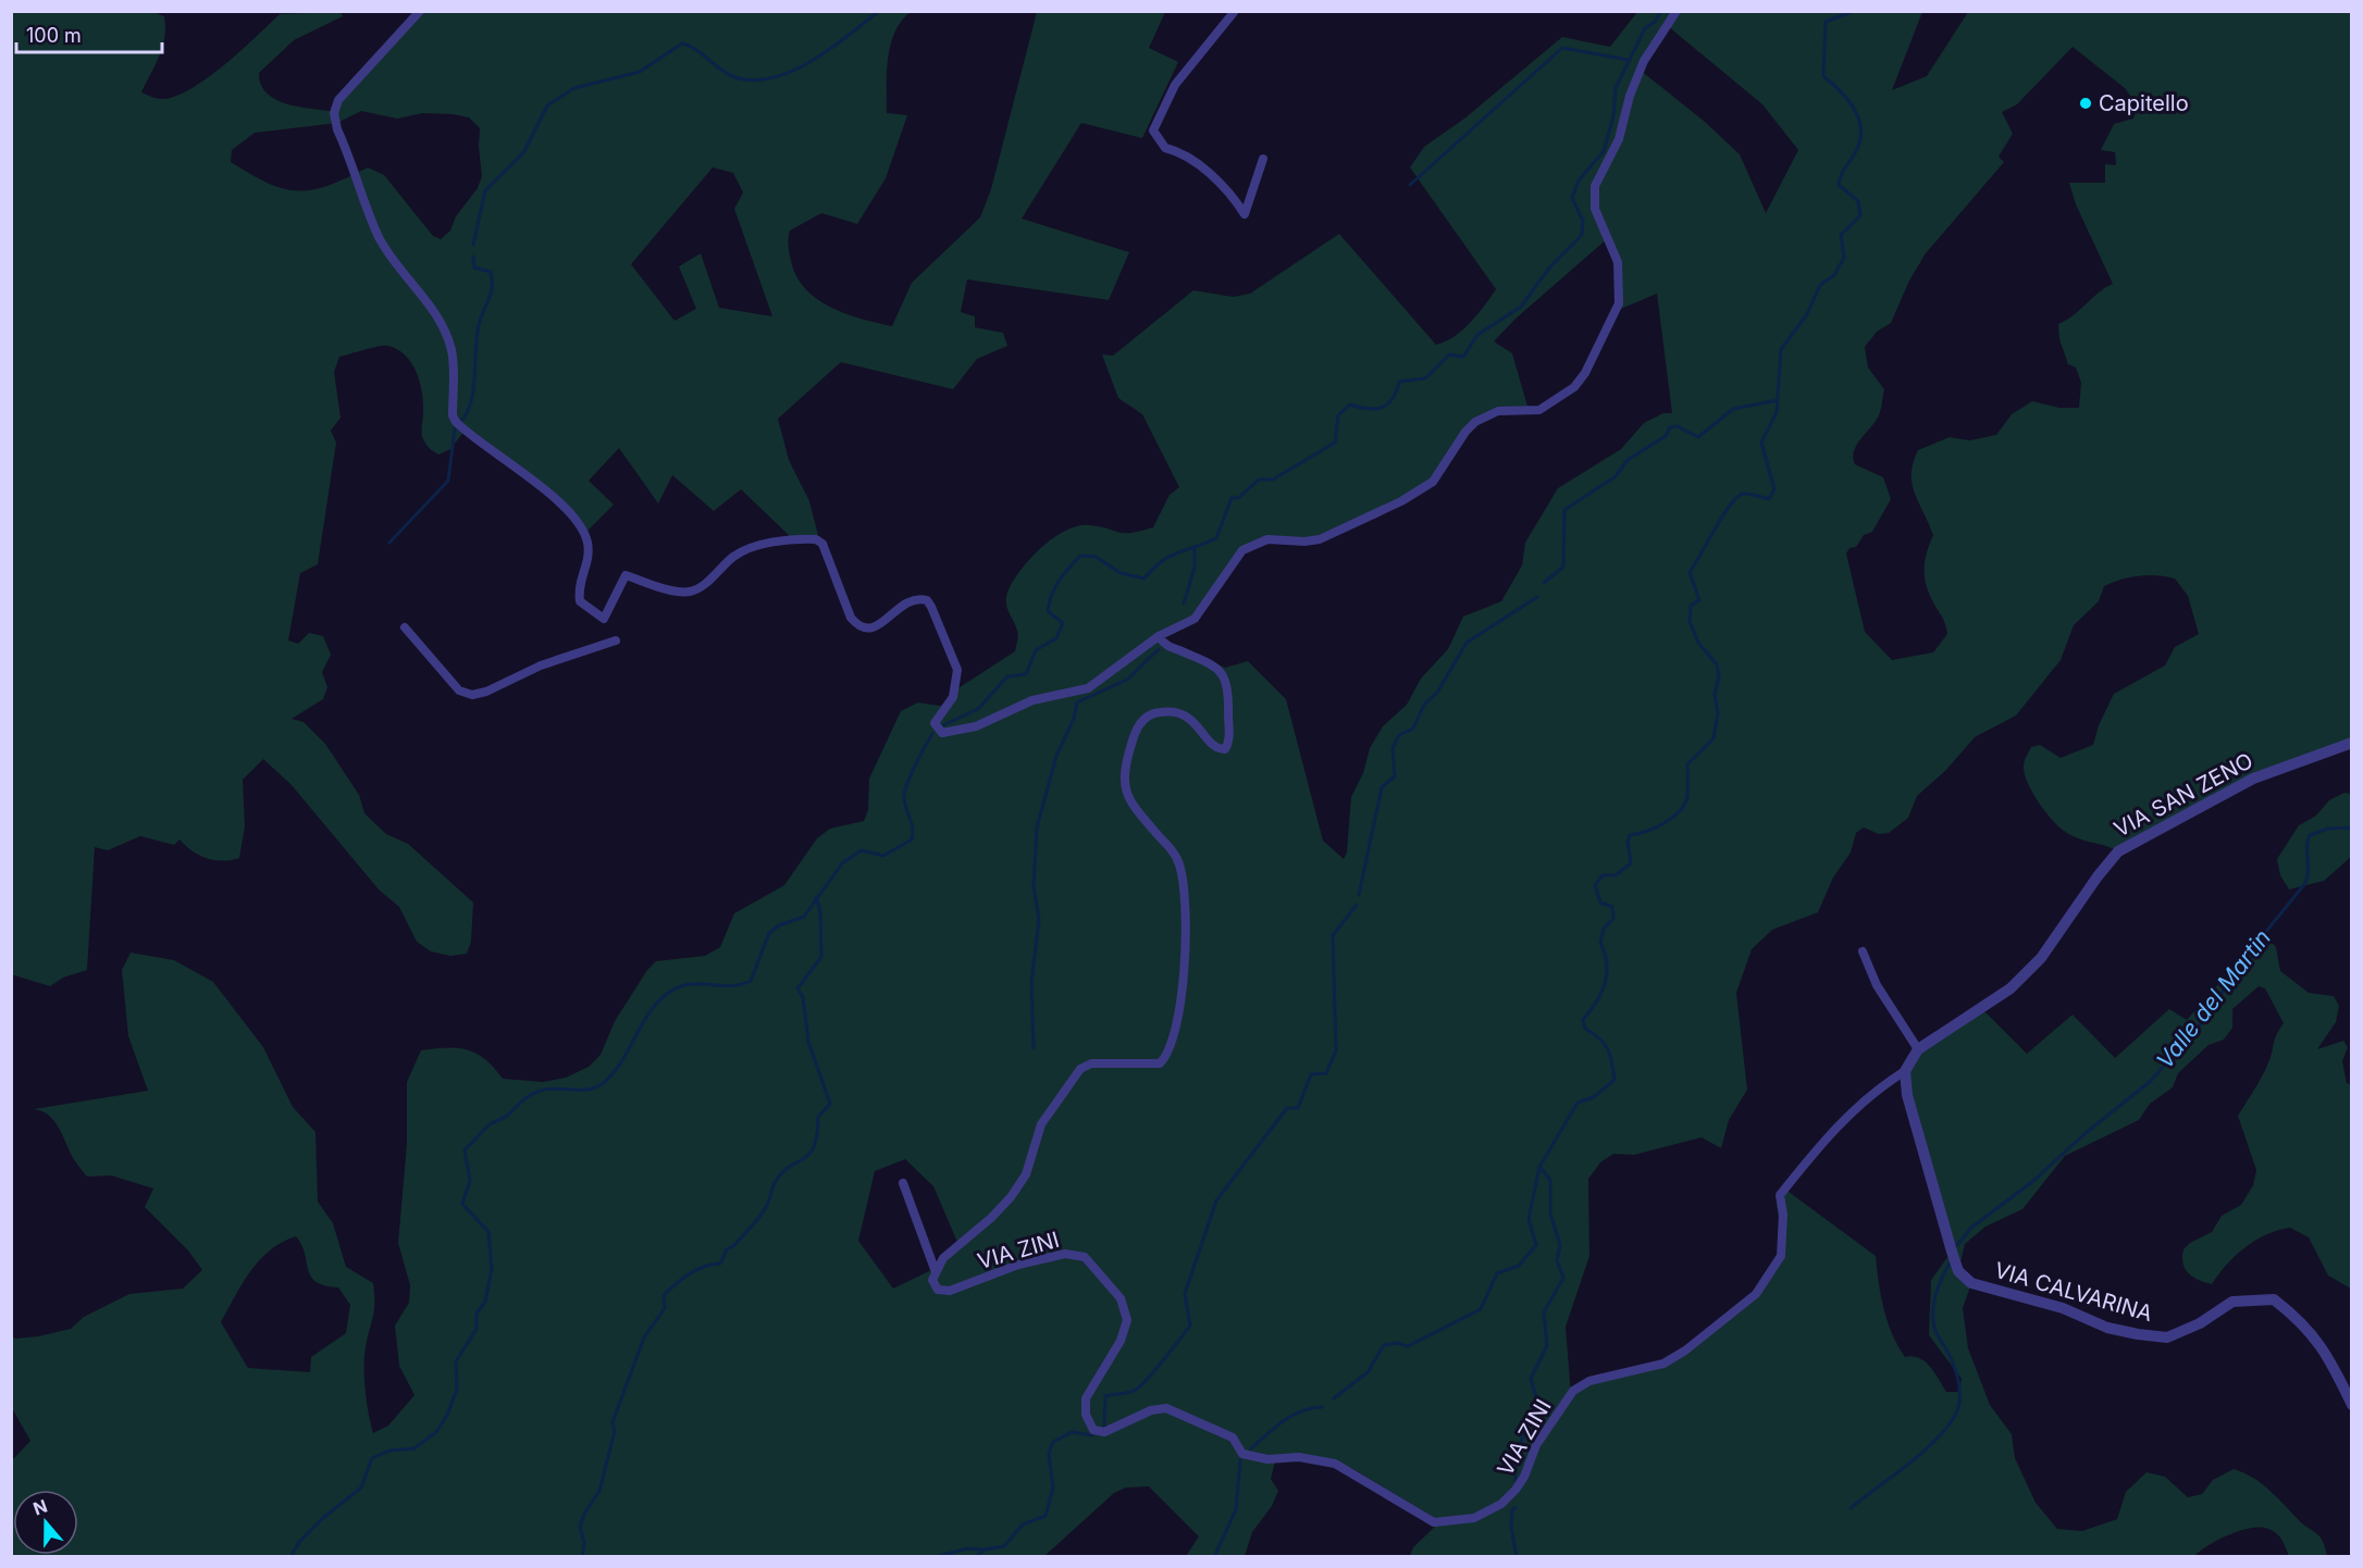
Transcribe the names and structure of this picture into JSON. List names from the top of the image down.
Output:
{
  "streets": {
    "street": ["VIA SAN ZENO", "VIA ZINI", "VIA CALVARINA"]
  },
  "crossings": [
    ["VIA ZINI", "VIA CALVARINA"]
  ],
  "water": ["Valle del Martin"],
  "places": ["Capitello"],
  "scale_bar": "100 m",
  "north": "top"
}
